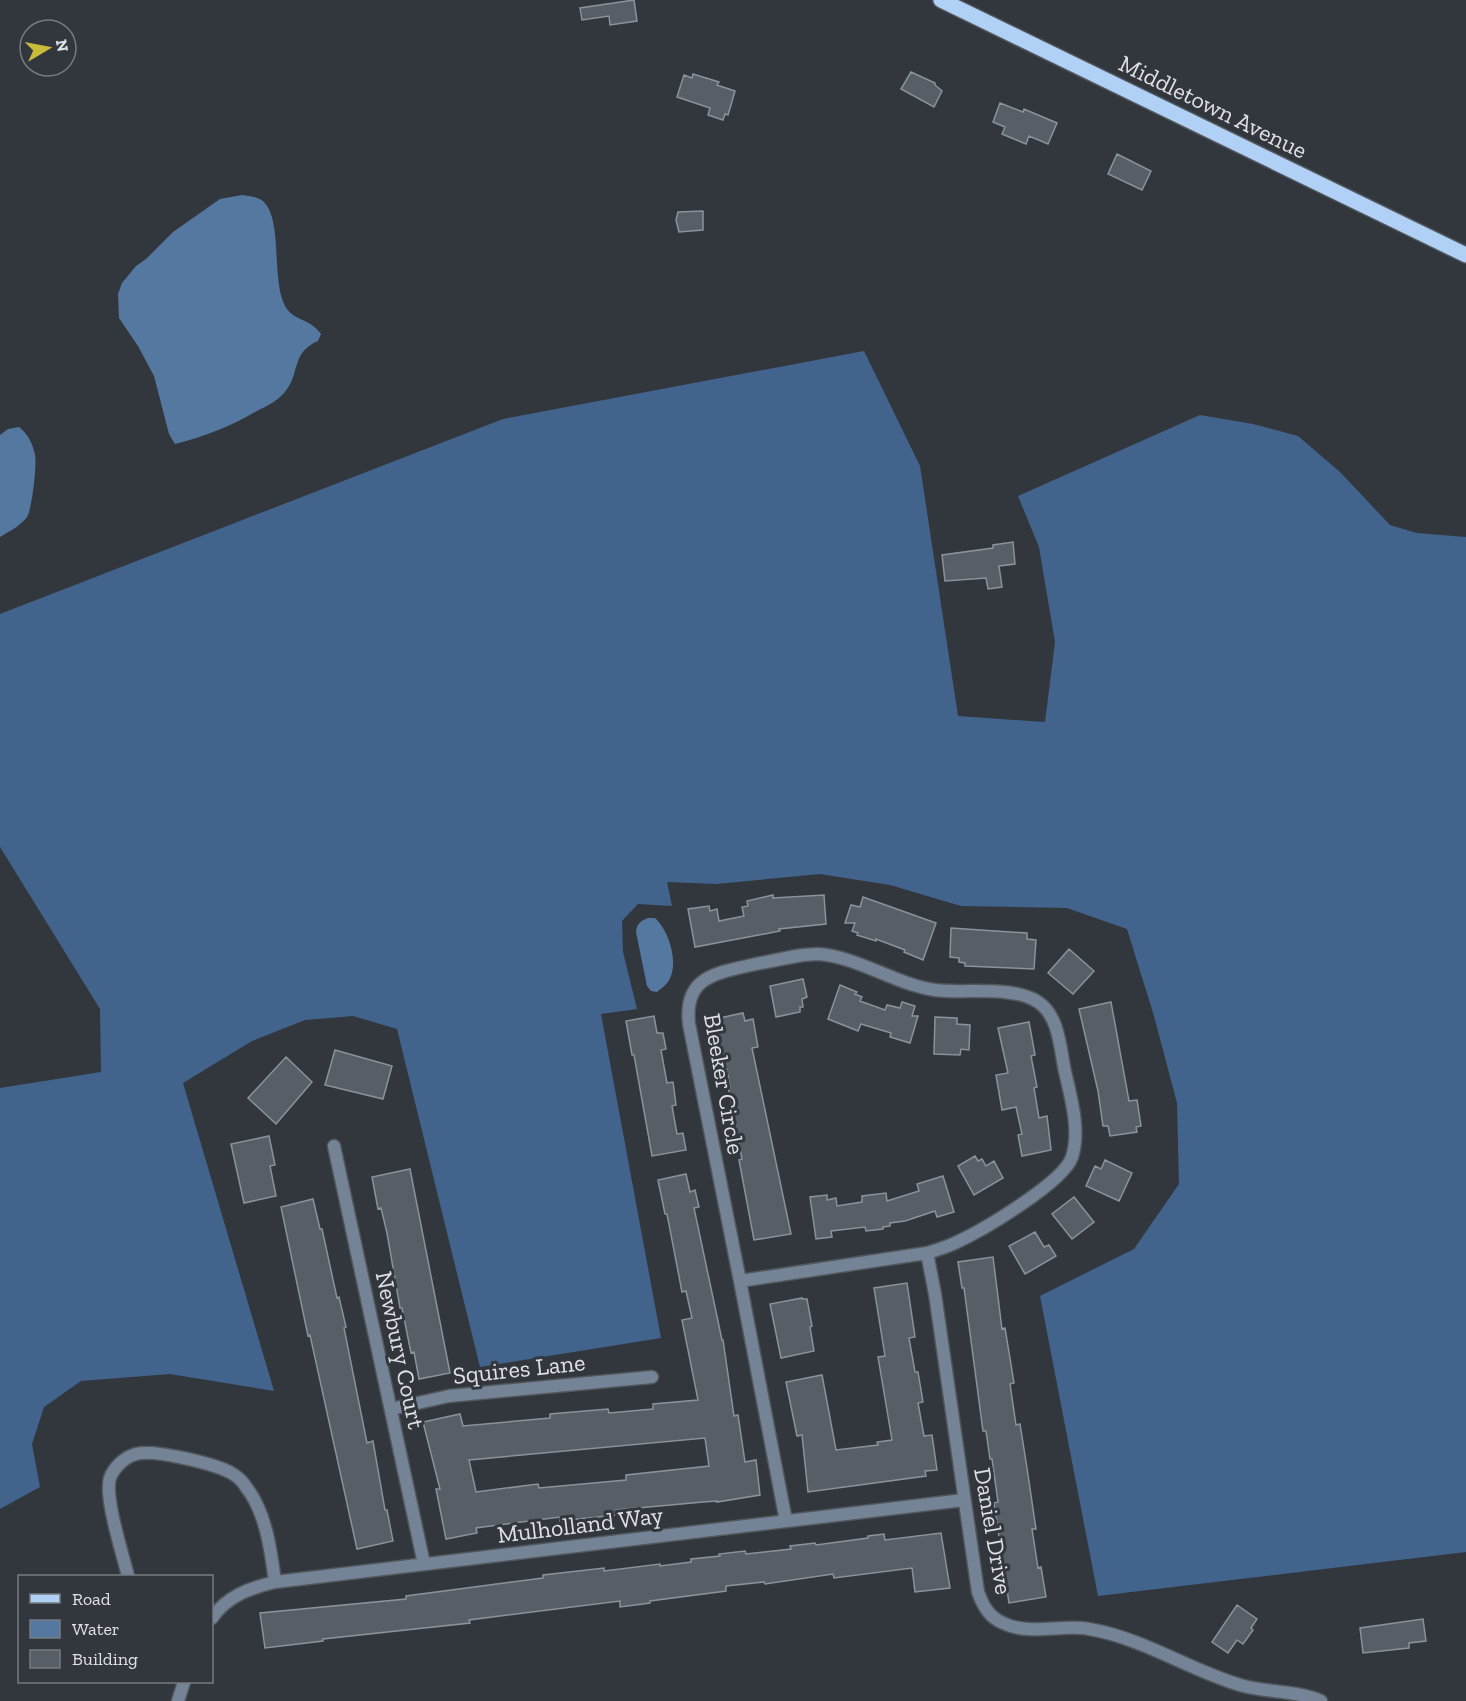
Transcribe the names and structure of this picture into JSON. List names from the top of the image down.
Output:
{
  "streets": {
    "main road": ["Middletown Avenue"],
    "street": [
      "Bleeker Circle",
      "Newbury Court",
      "Squires Lane",
      "Mulholland Way",
      "Daniel Drive"
    ]
  },
  "crossings": [
    ["Bleeker Circle", "Mulholland Way"],
    ["Bleeker Circle", "Daniel Drive"],
    ["Newbury Court", "Squires Lane"],
    ["Newbury Court", "Mulholland Way"],
    ["Mulholland Way", "Daniel Drive"]
  ],
  "legend": ["Road", "Water", "Building"],
  "north": "right"
}
